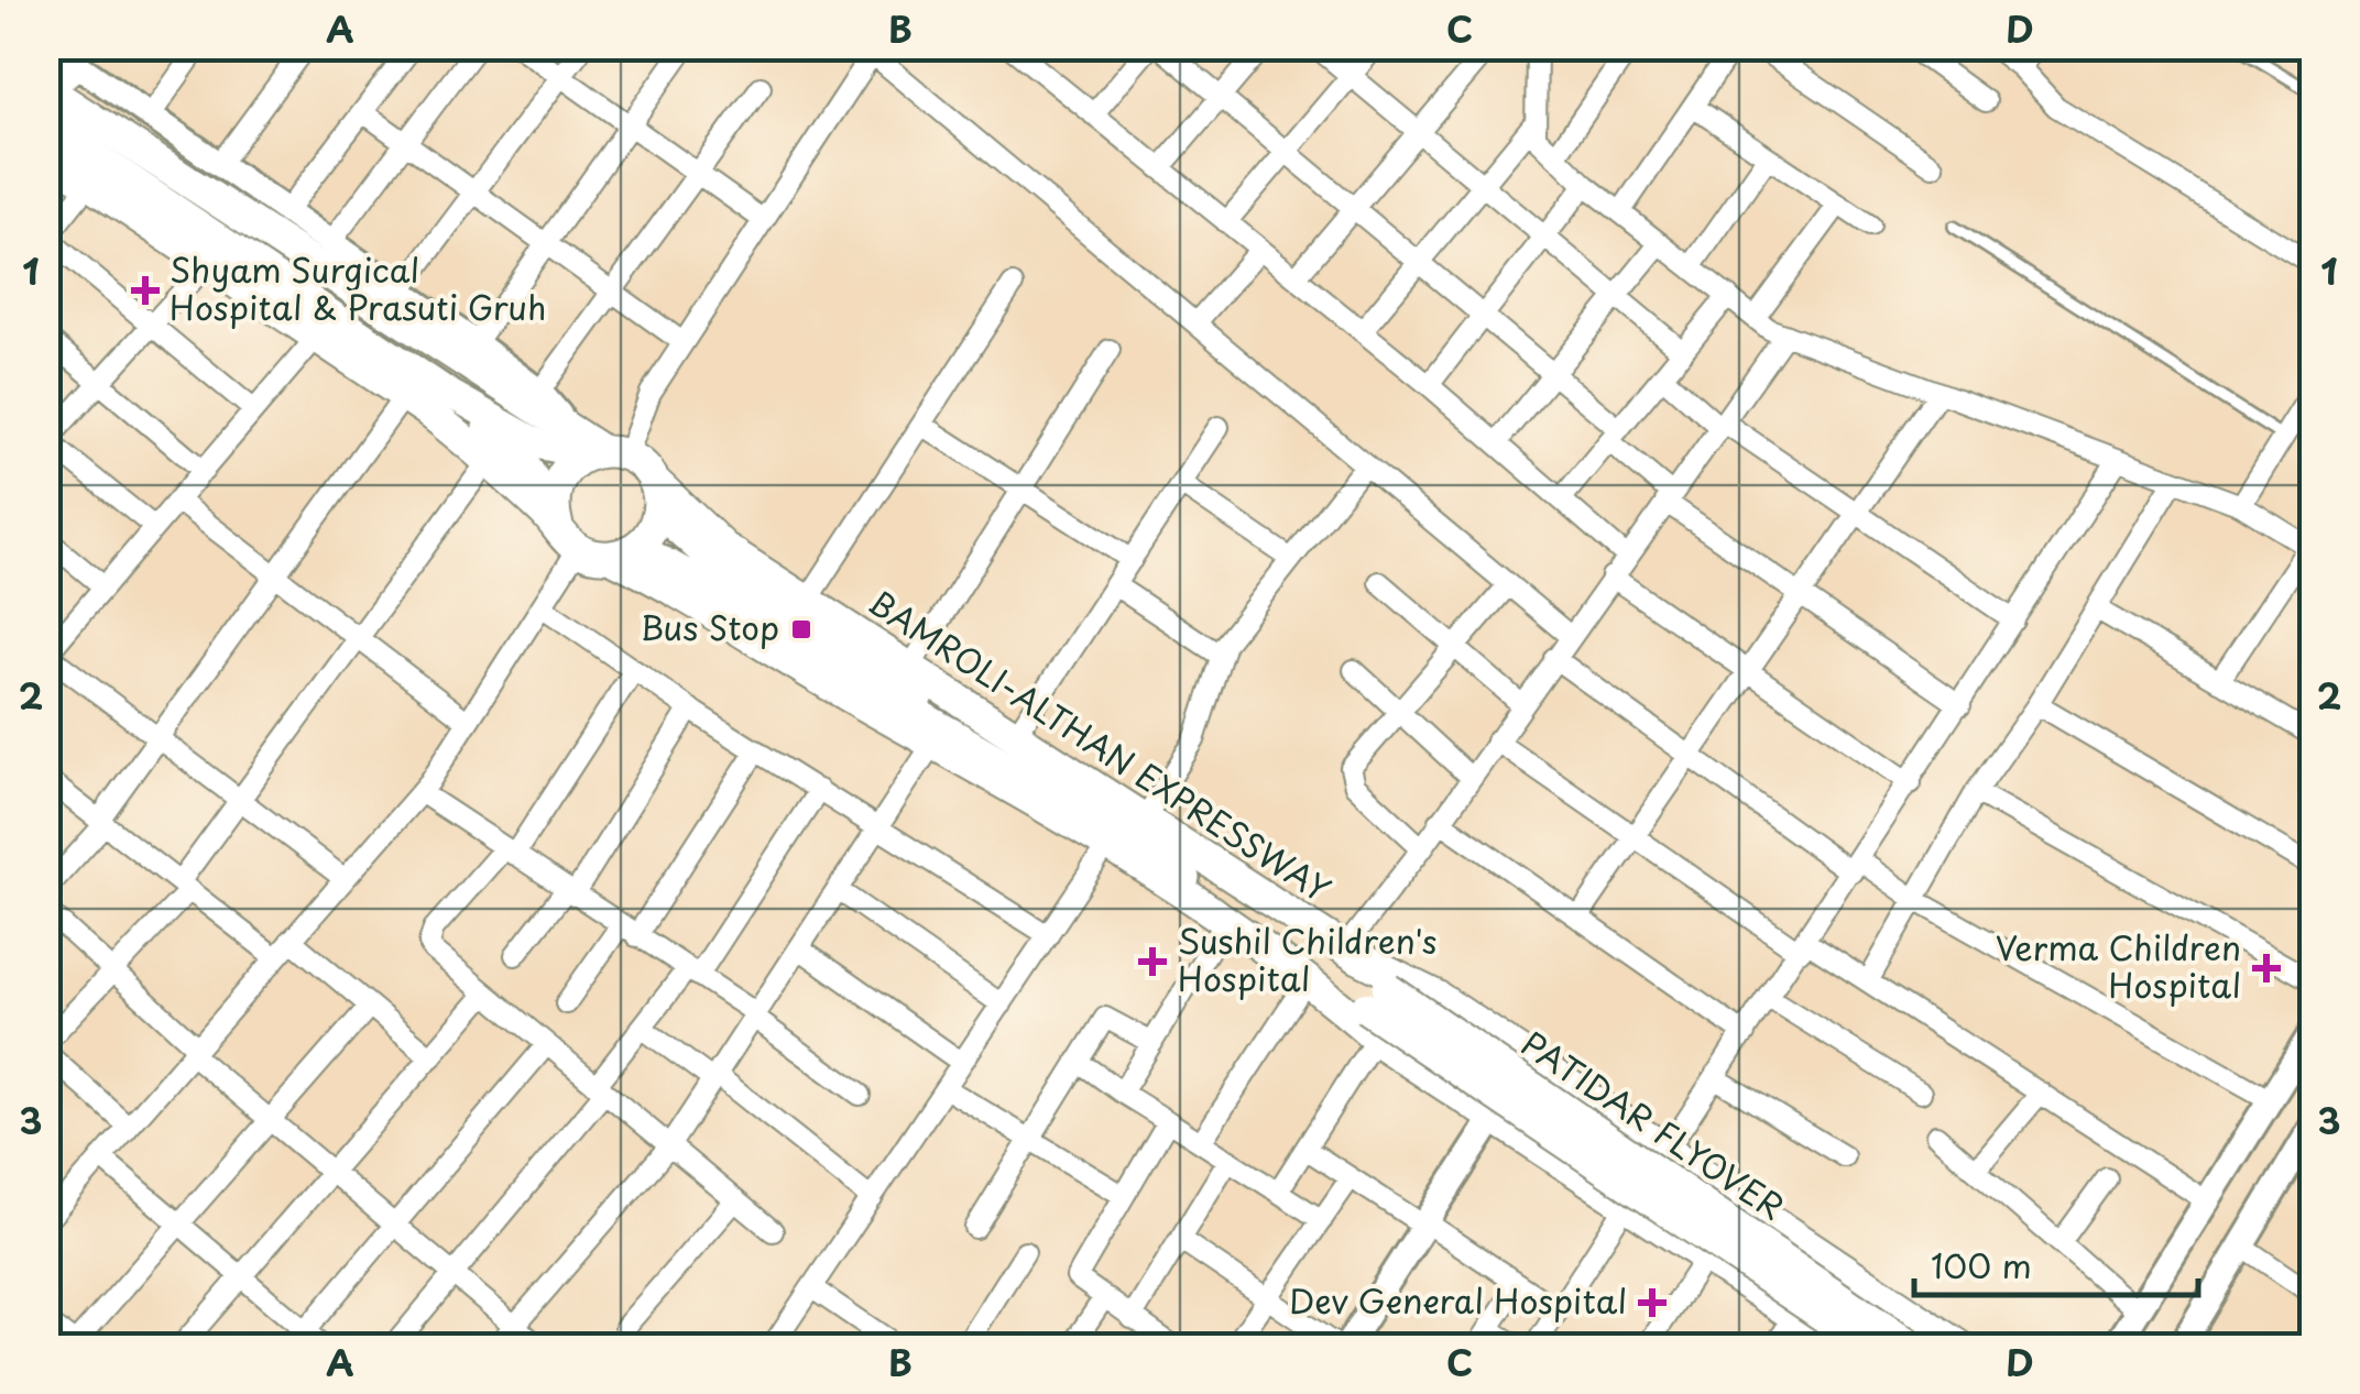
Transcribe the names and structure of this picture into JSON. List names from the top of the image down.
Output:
{
  "streets": {
    "main road": ["BAMROLI-ALTHAN EXPRESSWAY", "PATIDAR FLYOVER"]
  },
  "crossings": [
    ["BAMROLI-ALTHAN EXPRESSWAY", "PATIDAR FLYOVER"]
  ],
  "places": {
    "health": [
      "Shyam Surgical Hospital & Prasuti Gruh",
      "Sushil Children's Hospital",
      "Verma Children Hospital",
      "Dev General Hospital"
    ],
    "transit": ["Bus Stop"]
  },
  "scale_bar": "100 m",
  "grid": {
    "columns": [
      "A",
      "B",
      "C",
      "D"
    ],
    "rows": ["1", "2", "3"]
  }
}
